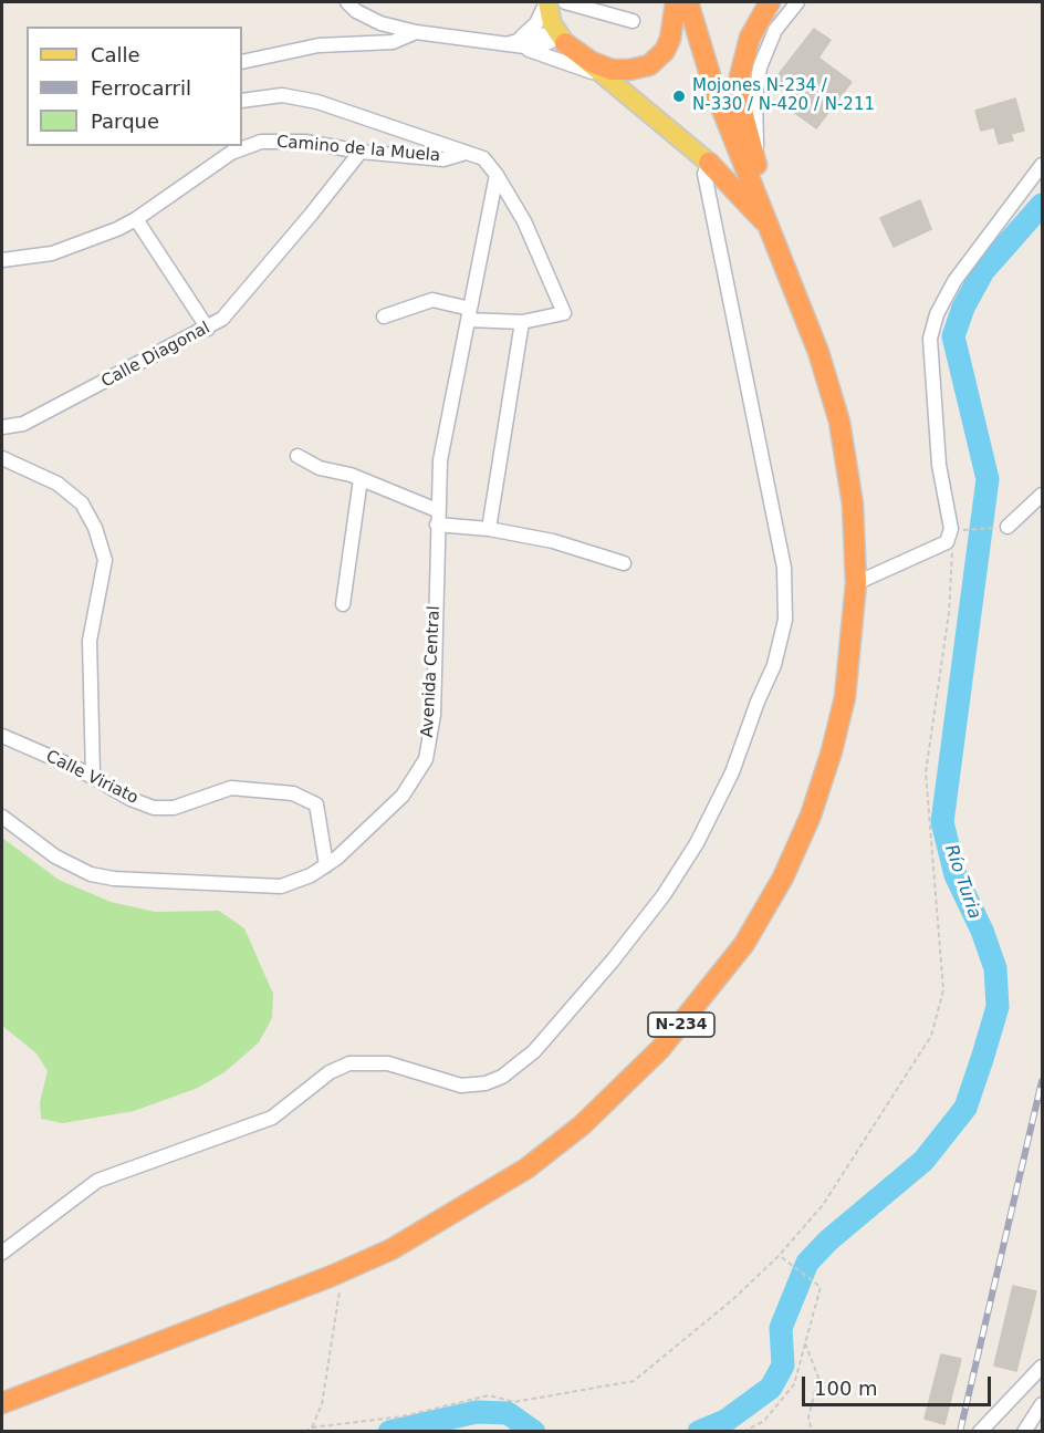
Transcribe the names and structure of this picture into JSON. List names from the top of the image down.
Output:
{
  "streets": {
    "highway": ["N-234"],
    "street": [
      "Camino de la Muela",
      "Calle Diagonal",
      "Avenida Central",
      "Calle Viriato"
    ]
  },
  "crossings": [
    ["Camino de la Muela", "Calle Diagonal"],
    ["Avenida Central", "Calle Viriato"]
  ],
  "water": ["Río Turia"],
  "places": ["Mojones N-234 / N-330 / N-420 / N-211"],
  "legend": ["Calle", "Ferrocarril", "Parque"],
  "scale_bar": "100 m"
}
